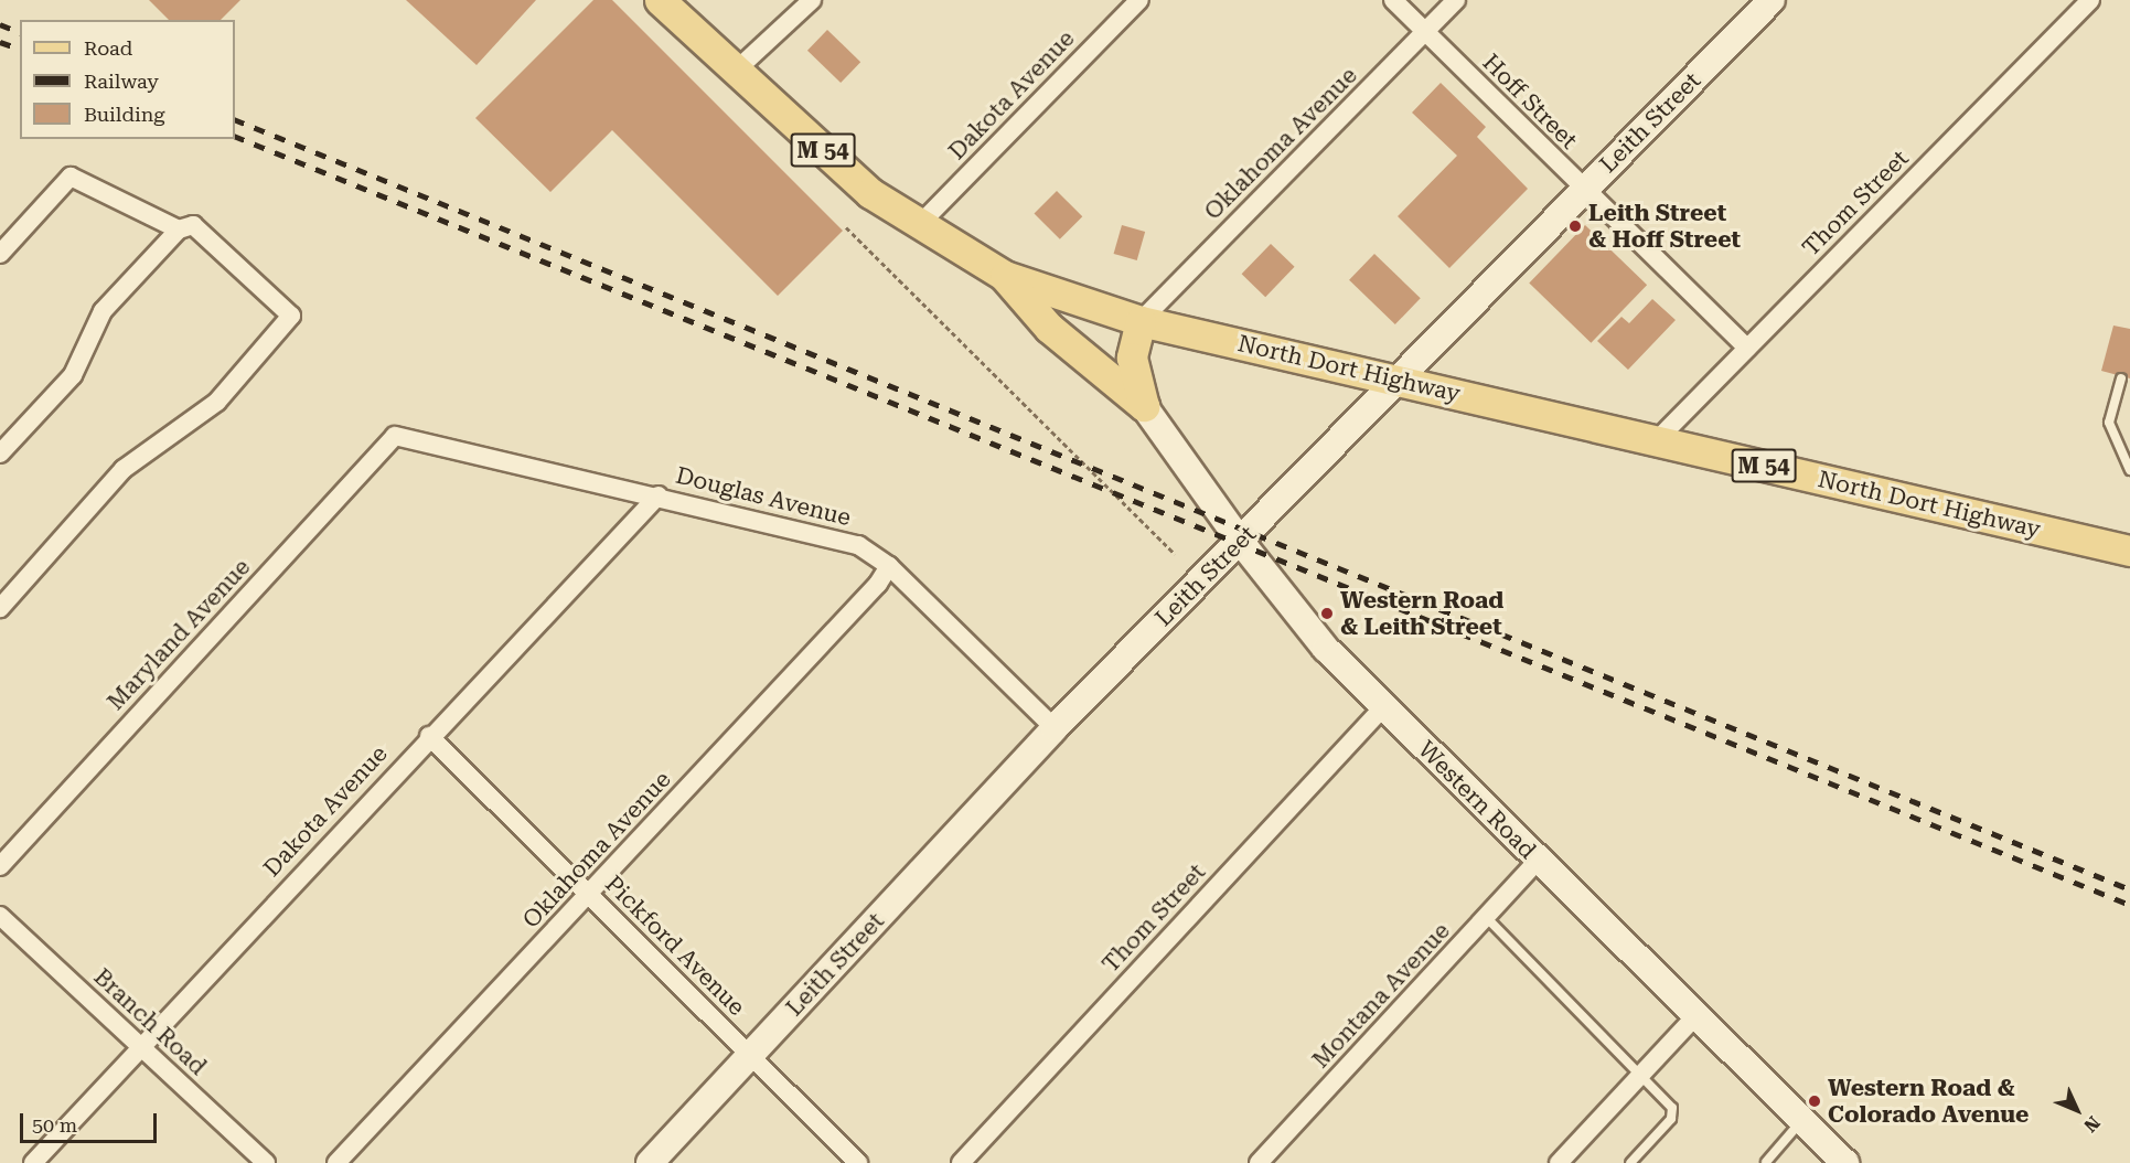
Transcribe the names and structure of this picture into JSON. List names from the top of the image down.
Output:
{
  "streets": {
    "main road": ["M 54", "North Dort Highway"],
    "street": [
      "Dakota Avenue",
      "Hoff Street",
      "Leith Street",
      "Oklahoma Avenue",
      "Thom Street",
      "Douglas Avenue",
      "Maryland Avenue",
      "Western Road",
      "Pickford Avenue",
      "Montana Avenue",
      "Branch Road"
    ]
  },
  "crossings": [
    ["Dakota Avenue", "North Dort Highway"],
    ["Dakota Avenue", "Douglas Avenue"],
    ["Dakota Avenue", "Pickford Avenue"],
    ["Dakota Avenue", "Branch Road"],
    ["Hoff Street", "Leith Street"],
    ["Hoff Street", "Oklahoma Avenue"],
    ["Hoff Street", "Thom Street"],
    ["Leith Street", "North Dort Highway"],
    ["Leith Street", "Douglas Avenue"],
    ["Leith Street", "Western Road"],
    ["Leith Street", "Pickford Avenue"],
    ["Oklahoma Avenue", "North Dort Highway"],
    ["Oklahoma Avenue", "Douglas Avenue"],
    ["Oklahoma Avenue", "Pickford Avenue"],
    ["Thom Street", "North Dort Highway"],
    ["Thom Street", "Western Road"],
    ["Douglas Avenue", "Maryland Avenue"],
    ["Western Road", "Montana Avenue"]
  ],
  "places": ["Leith Street & Hoff Street", "Western Road & Leith Street", "Western Road & Colorado Avenue"],
  "legend": ["Road", "Railway", "Building"],
  "scale_bar": "50 m",
  "north": "bottom right"
}
